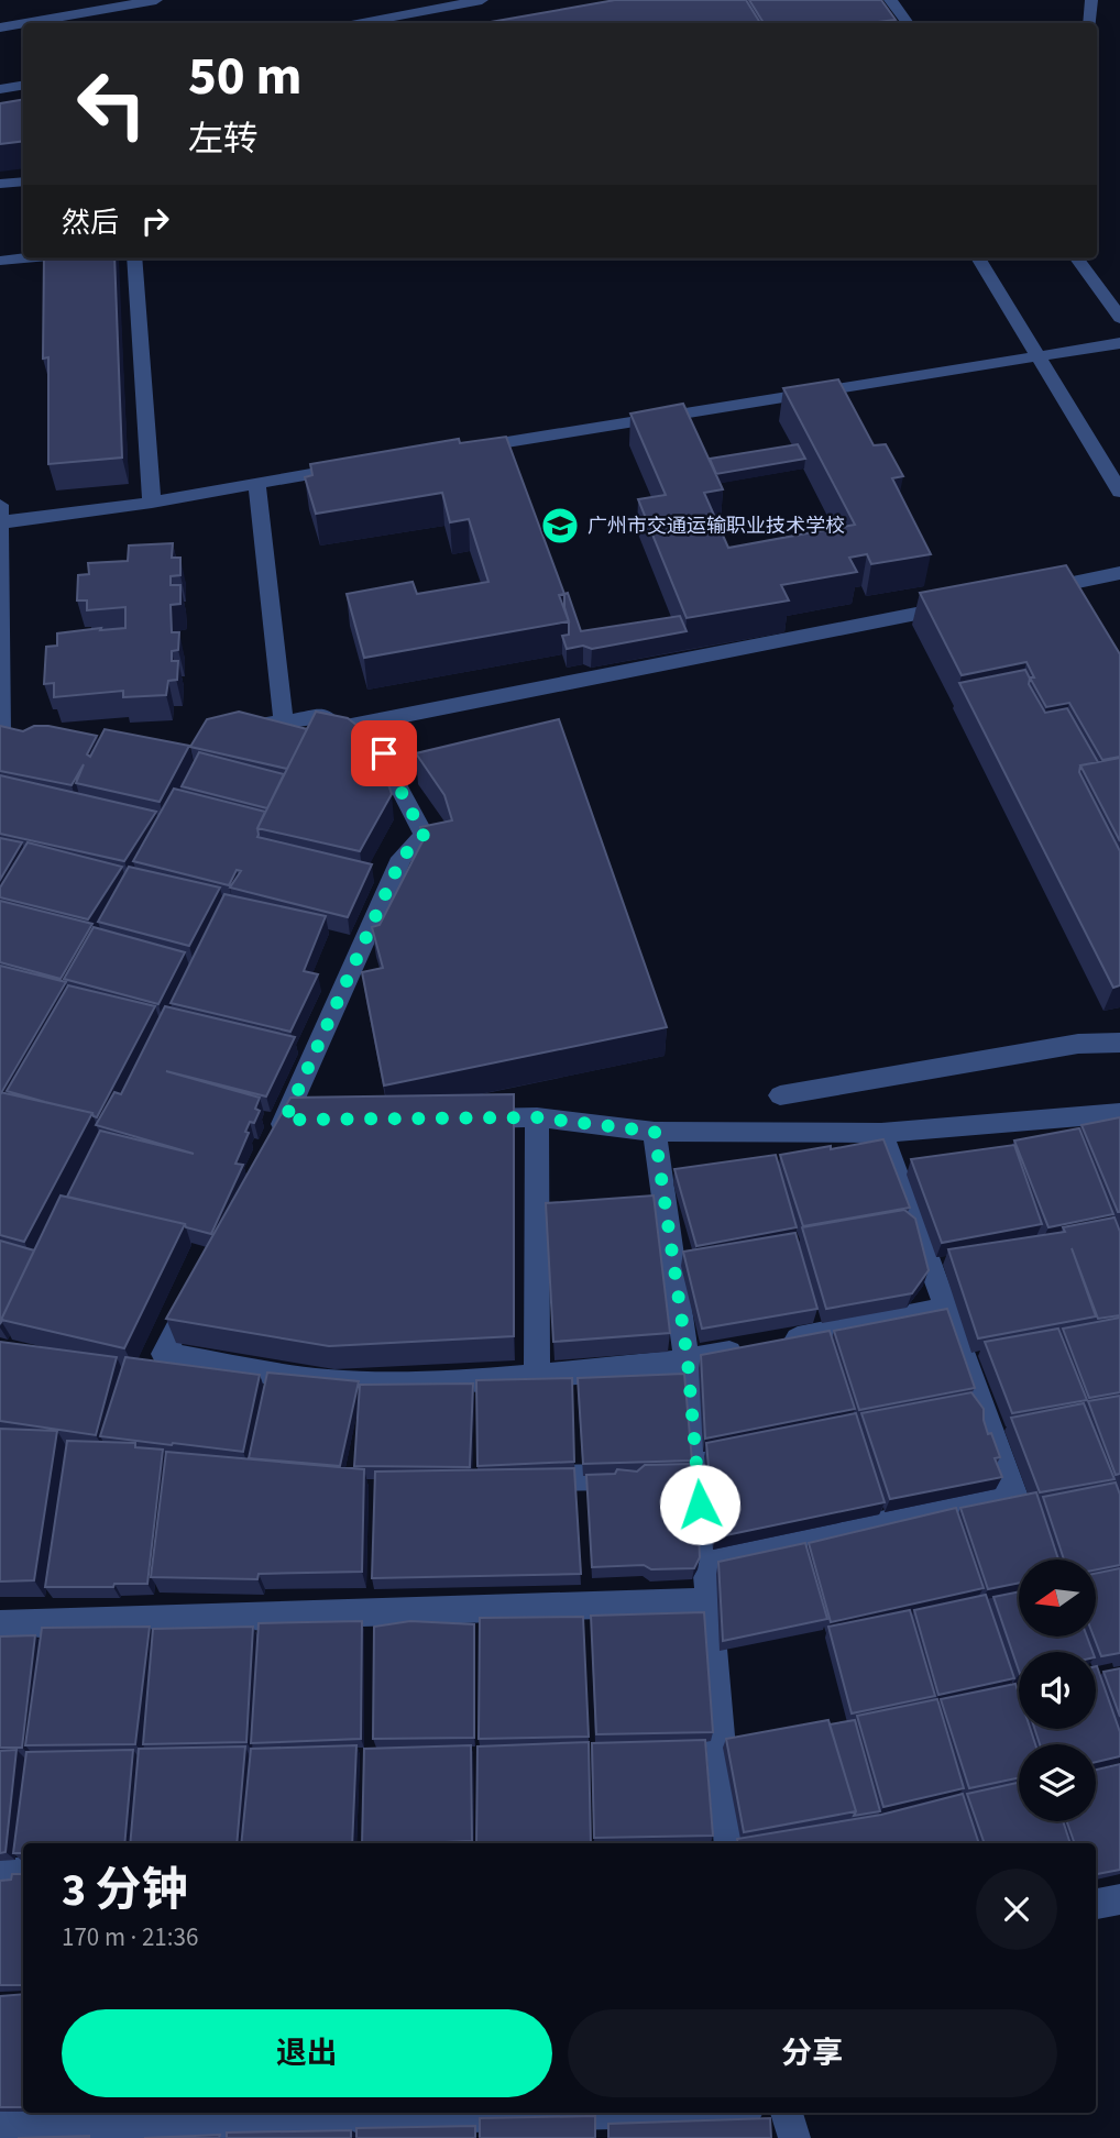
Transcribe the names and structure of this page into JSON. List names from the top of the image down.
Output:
{
  "places": {
    "school or university": ["广州市交通运输职业技术学校"]
  },
  "north": "left",
  "page": {
    "turn": ["50 m", "左转"],
    "then": "然后",
    "heading": ["3 分钟", "170 m · 21:36"],
    "buttons": ["退出", "分享"]
  }
}
